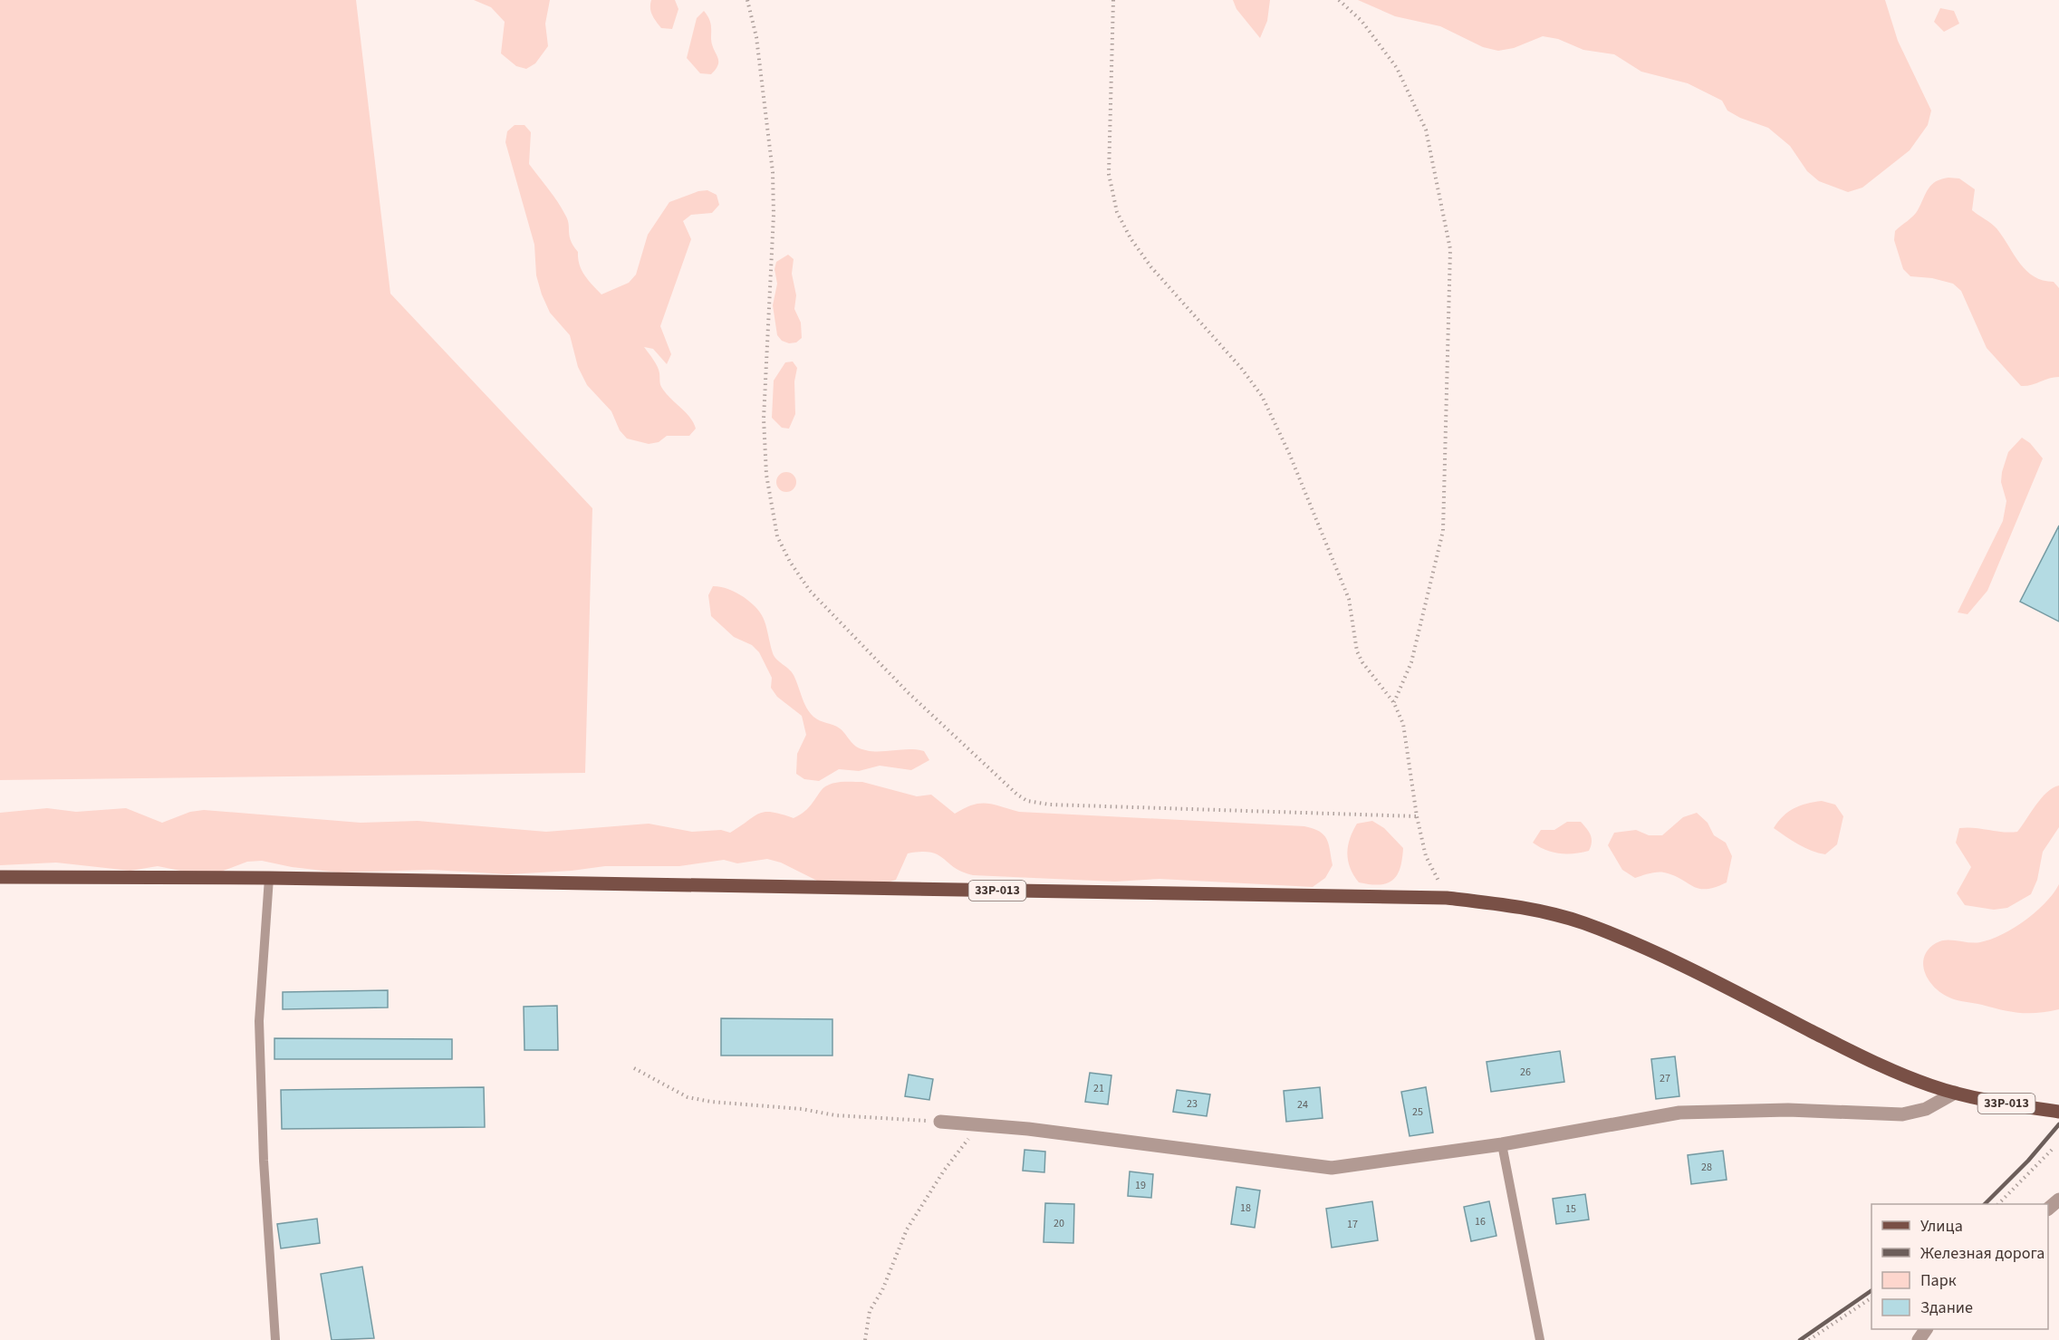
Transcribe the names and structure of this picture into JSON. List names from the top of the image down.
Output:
{
  "streets": {
    "main road": ["33Р-013"]
  },
  "house_numbers": [
    "26",
    "27",
    "21",
    "23",
    "24",
    "25",
    "28",
    "19",
    "18",
    "15",
    "16",
    "20",
    "17"
  ],
  "legend": [
    "Улица",
    "Железная дорога",
    "Парк",
    "Здание"
  ]
}
